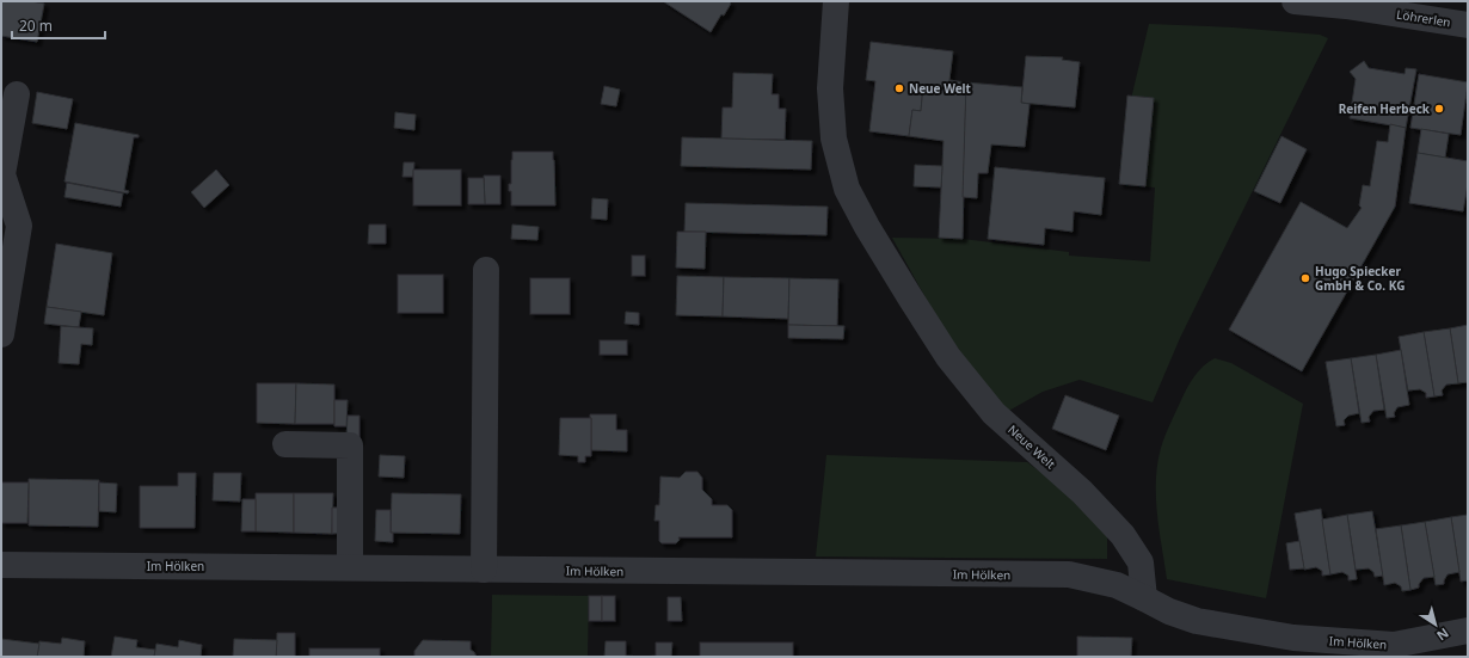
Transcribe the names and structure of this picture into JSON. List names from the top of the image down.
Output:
{
  "streets": {
    "street": ["Löhrerlen", "Neue Welt", "Im Hölken"]
  },
  "crossings": [
    ["Neue Welt", "Im Hölken"]
  ],
  "places": ["Neue Welt", "Reifen Herbeck", "Hugo Spiecker GmbH & Co. KG"],
  "scale_bar": "20 m",
  "north": "bottom right"
}
